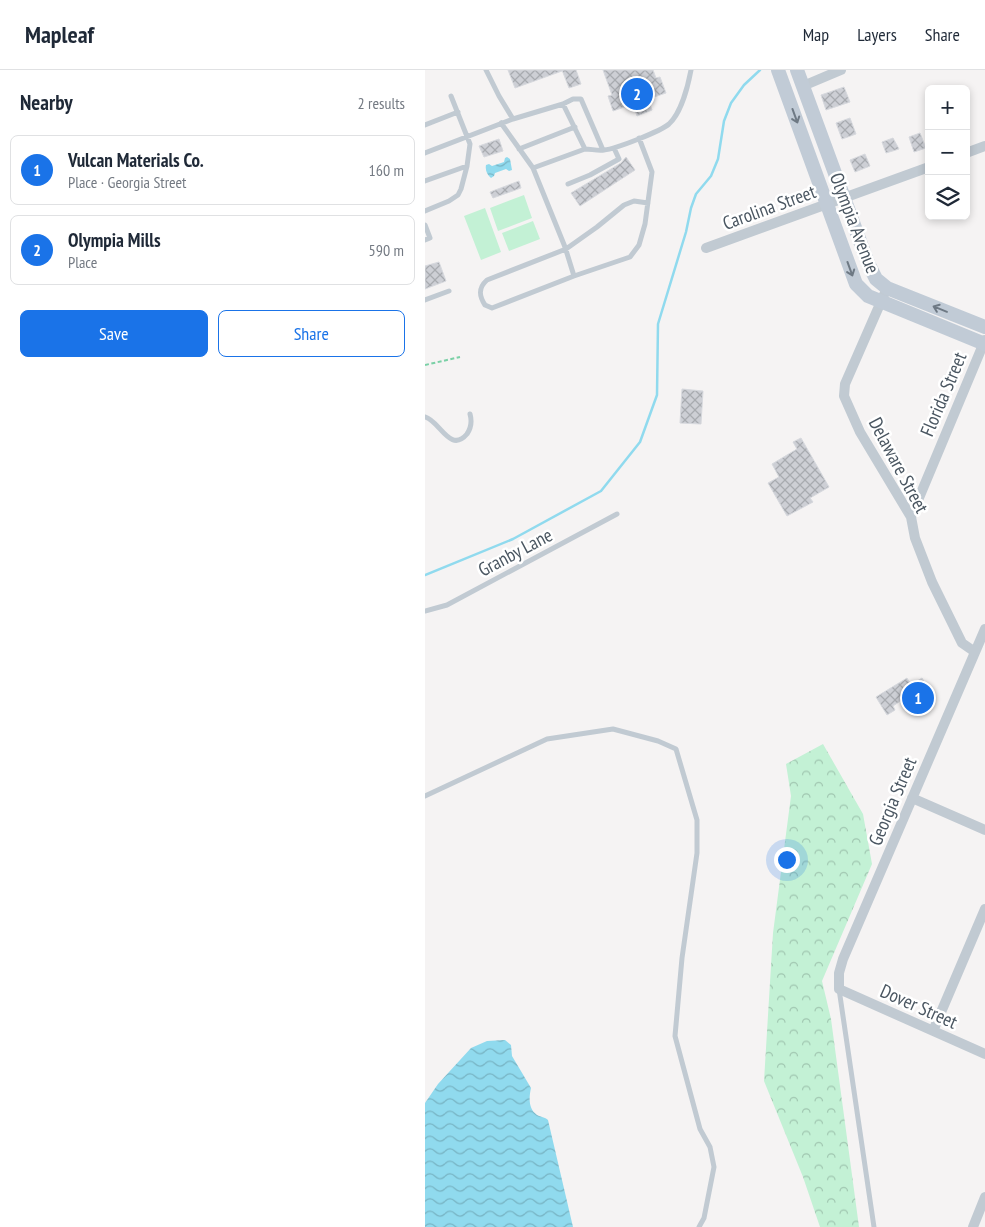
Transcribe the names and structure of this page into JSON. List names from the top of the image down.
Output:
{
  "streets": {
    "main road": ["Olympia Avenue"],
    "street": [
      "Carolina Street",
      "Florida Street",
      "Delaware Street",
      "Georgia Street",
      "Dover Street"
    ],
    "lane": ["Granby Lane"]
  },
  "crossings": [
    ["Carolina Street", "Olympia Avenue"],
    ["Olympia Avenue", "Florida Street"],
    ["Olympia Avenue", "Delaware Street"],
    ["Florida Street", "Delaware Street"],
    ["Delaware Street", "Georgia Street"],
    ["Georgia Street", "Dover Street"]
  ],
  "page": {
    "header": "Mapleaf",
    "nav": ["Map", "Layers", "Share"],
    "heading": ["Nearby", "2 results"],
    "pins": ["2", "1"],
    "map_buttons": ["+", "−"],
    "list": [
      {
        "mark": "1",
        "name": "Vulcan Materials Co.",
        "note": "Place · Georgia Street",
        "value": "160 m"
      },
      {
        "mark": "2",
        "name": "Olympia Mills",
        "note": "Place",
        "value": "590 m"
      }
    ],
    "buttons": ["Save", "Share"]
  }
}
